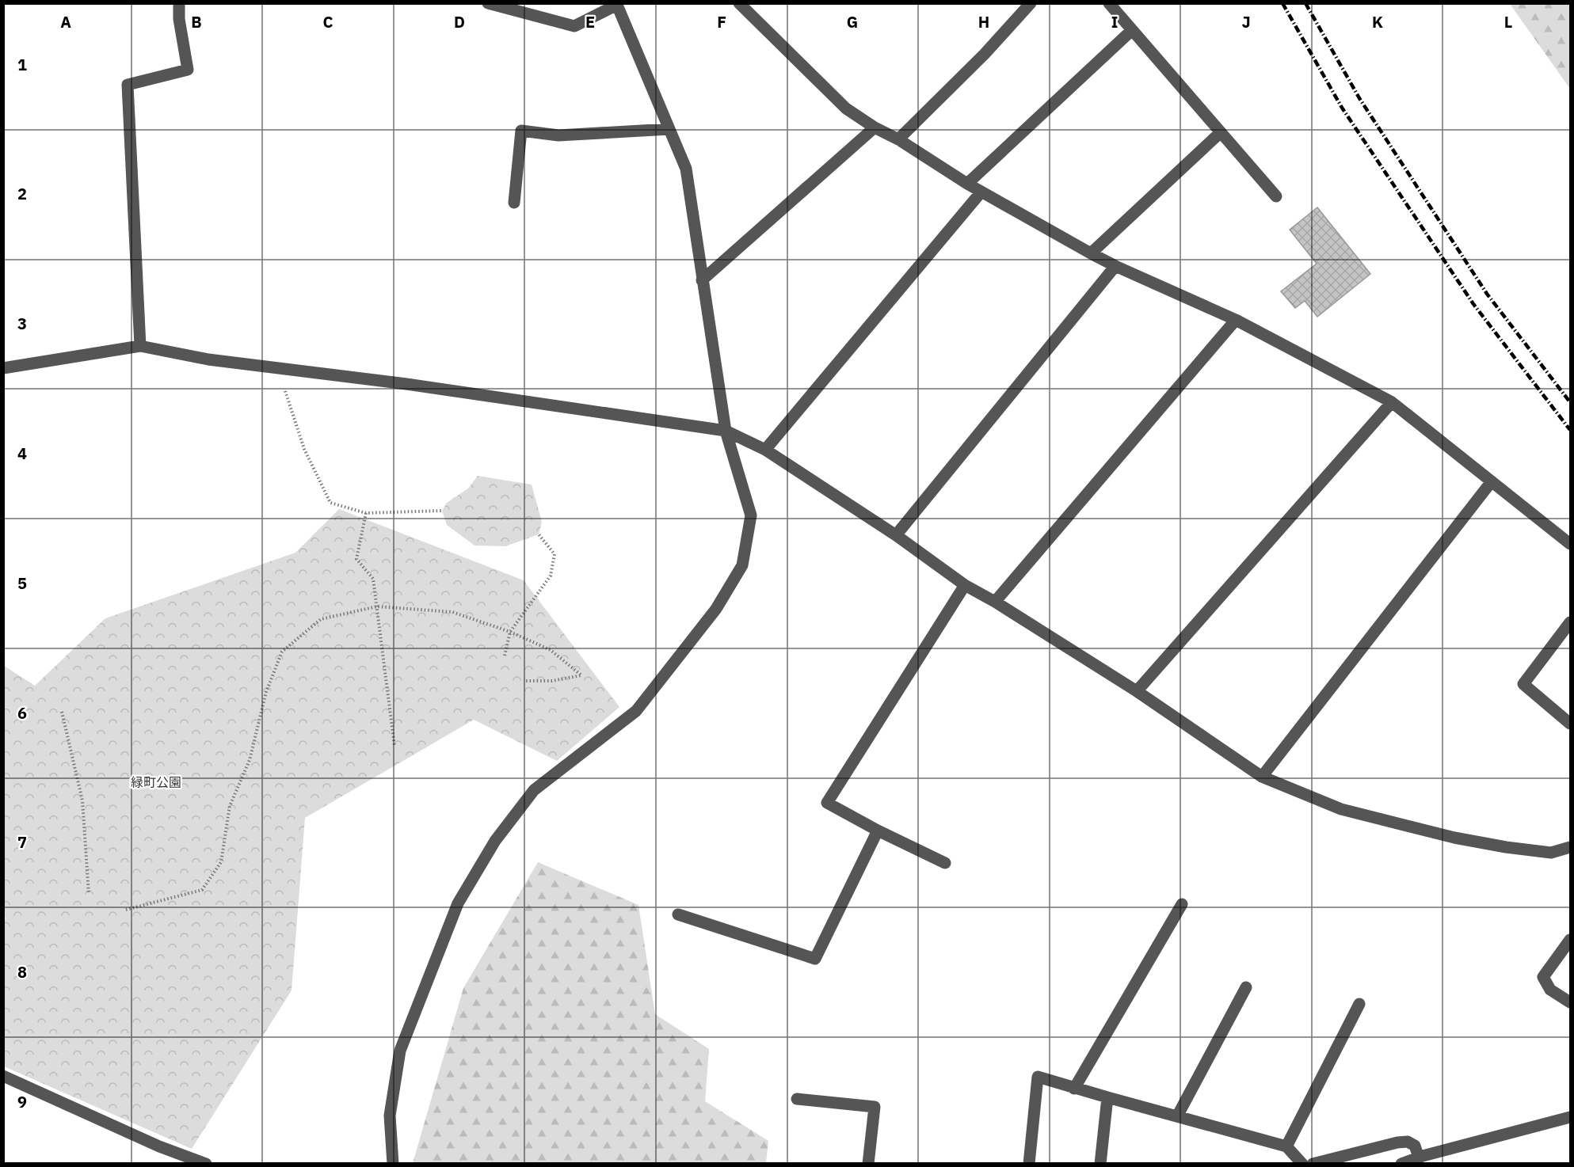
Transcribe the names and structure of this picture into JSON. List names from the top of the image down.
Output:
{
  "parks": ["緑町公園"],
  "grid": {
    "columns": [
      "A",
      "B",
      "C",
      "D",
      "E",
      "F",
      "G",
      "H",
      "I",
      "J",
      "K",
      "L"
    ],
    "rows": [
      "1",
      "2",
      "3",
      "4",
      "5",
      "6",
      "7",
      "8",
      "9"
    ]
  }
}
